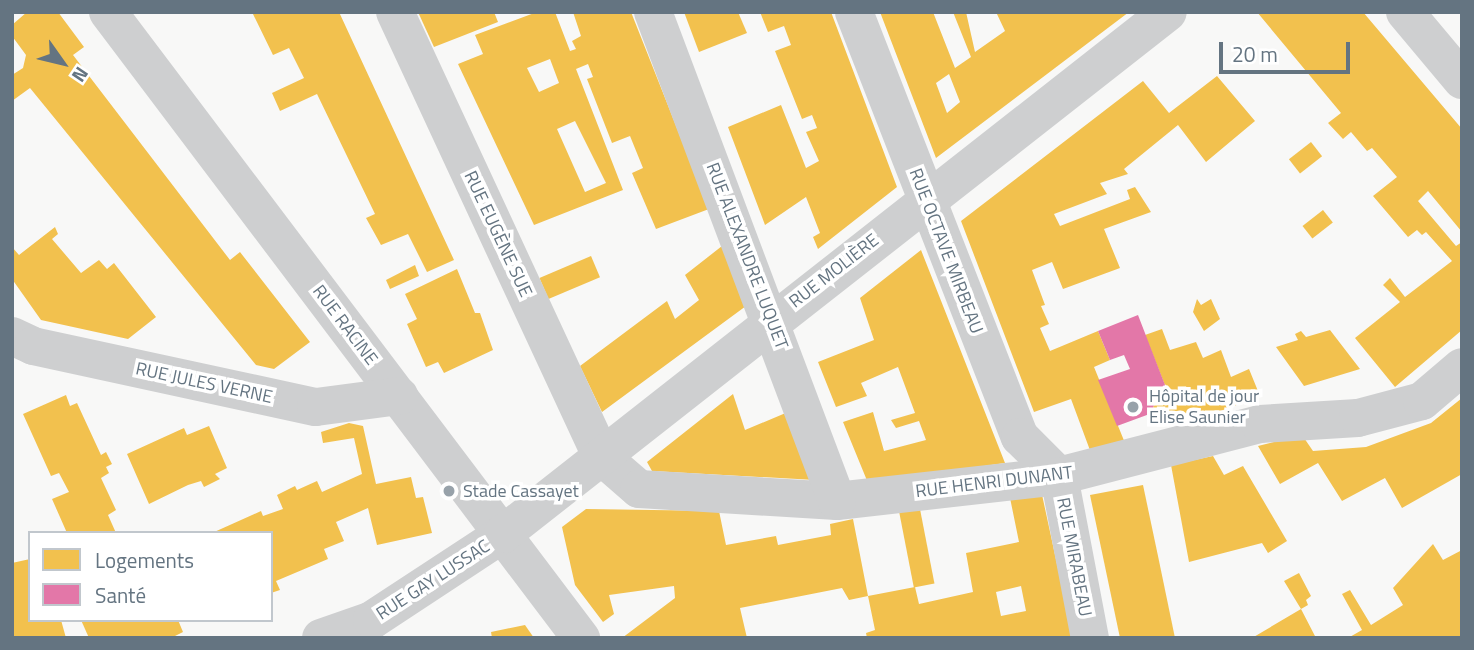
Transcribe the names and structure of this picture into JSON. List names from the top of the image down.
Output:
{
  "streets": {
    "street": [
      "RUE EUGÈNE SUE",
      "RUE OCTAVE MIRBEAU",
      "RUE ALEXANDRE LUQUET",
      "RUE MOLIÈRE",
      "RUE RACINE",
      "RUE JULES VERNE",
      "RUE HENRI DUNANT",
      "RUE MIRABEAU",
      "RUE GAY LUSSAC"
    ]
  },
  "crossings": [
    ["RUE EUGÈNE SUE", "RUE MOLIÈRE"],
    ["RUE EUGÈNE SUE", "RUE HENRI DUNANT"],
    ["RUE OCTAVE MIRBEAU", "RUE MOLIÈRE"],
    ["RUE OCTAVE MIRBEAU", "RUE HENRI DUNANT"],
    ["RUE OCTAVE MIRBEAU", "RUE MIRABEAU"],
    ["RUE ALEXANDRE LUQUET", "RUE MOLIÈRE"],
    ["RUE ALEXANDRE LUQUET", "RUE HENRI DUNANT"],
    ["RUE MOLIÈRE", "RUE RACINE"],
    ["RUE MOLIÈRE", "RUE HENRI DUNANT"],
    ["RUE MOLIÈRE", "RUE GAY LUSSAC"],
    ["RUE RACINE", "RUE JULES VERNE"],
    ["RUE RACINE", "RUE GAY LUSSAC"],
    ["RUE HENRI DUNANT", "RUE MIRABEAU"]
  ],
  "places": ["Hôpital de jour Elise Saunier", "Stade Cassayet"],
  "legend": ["Logements", "Santé"],
  "scale_bar": "20 m",
  "north": "bottom right"
}
